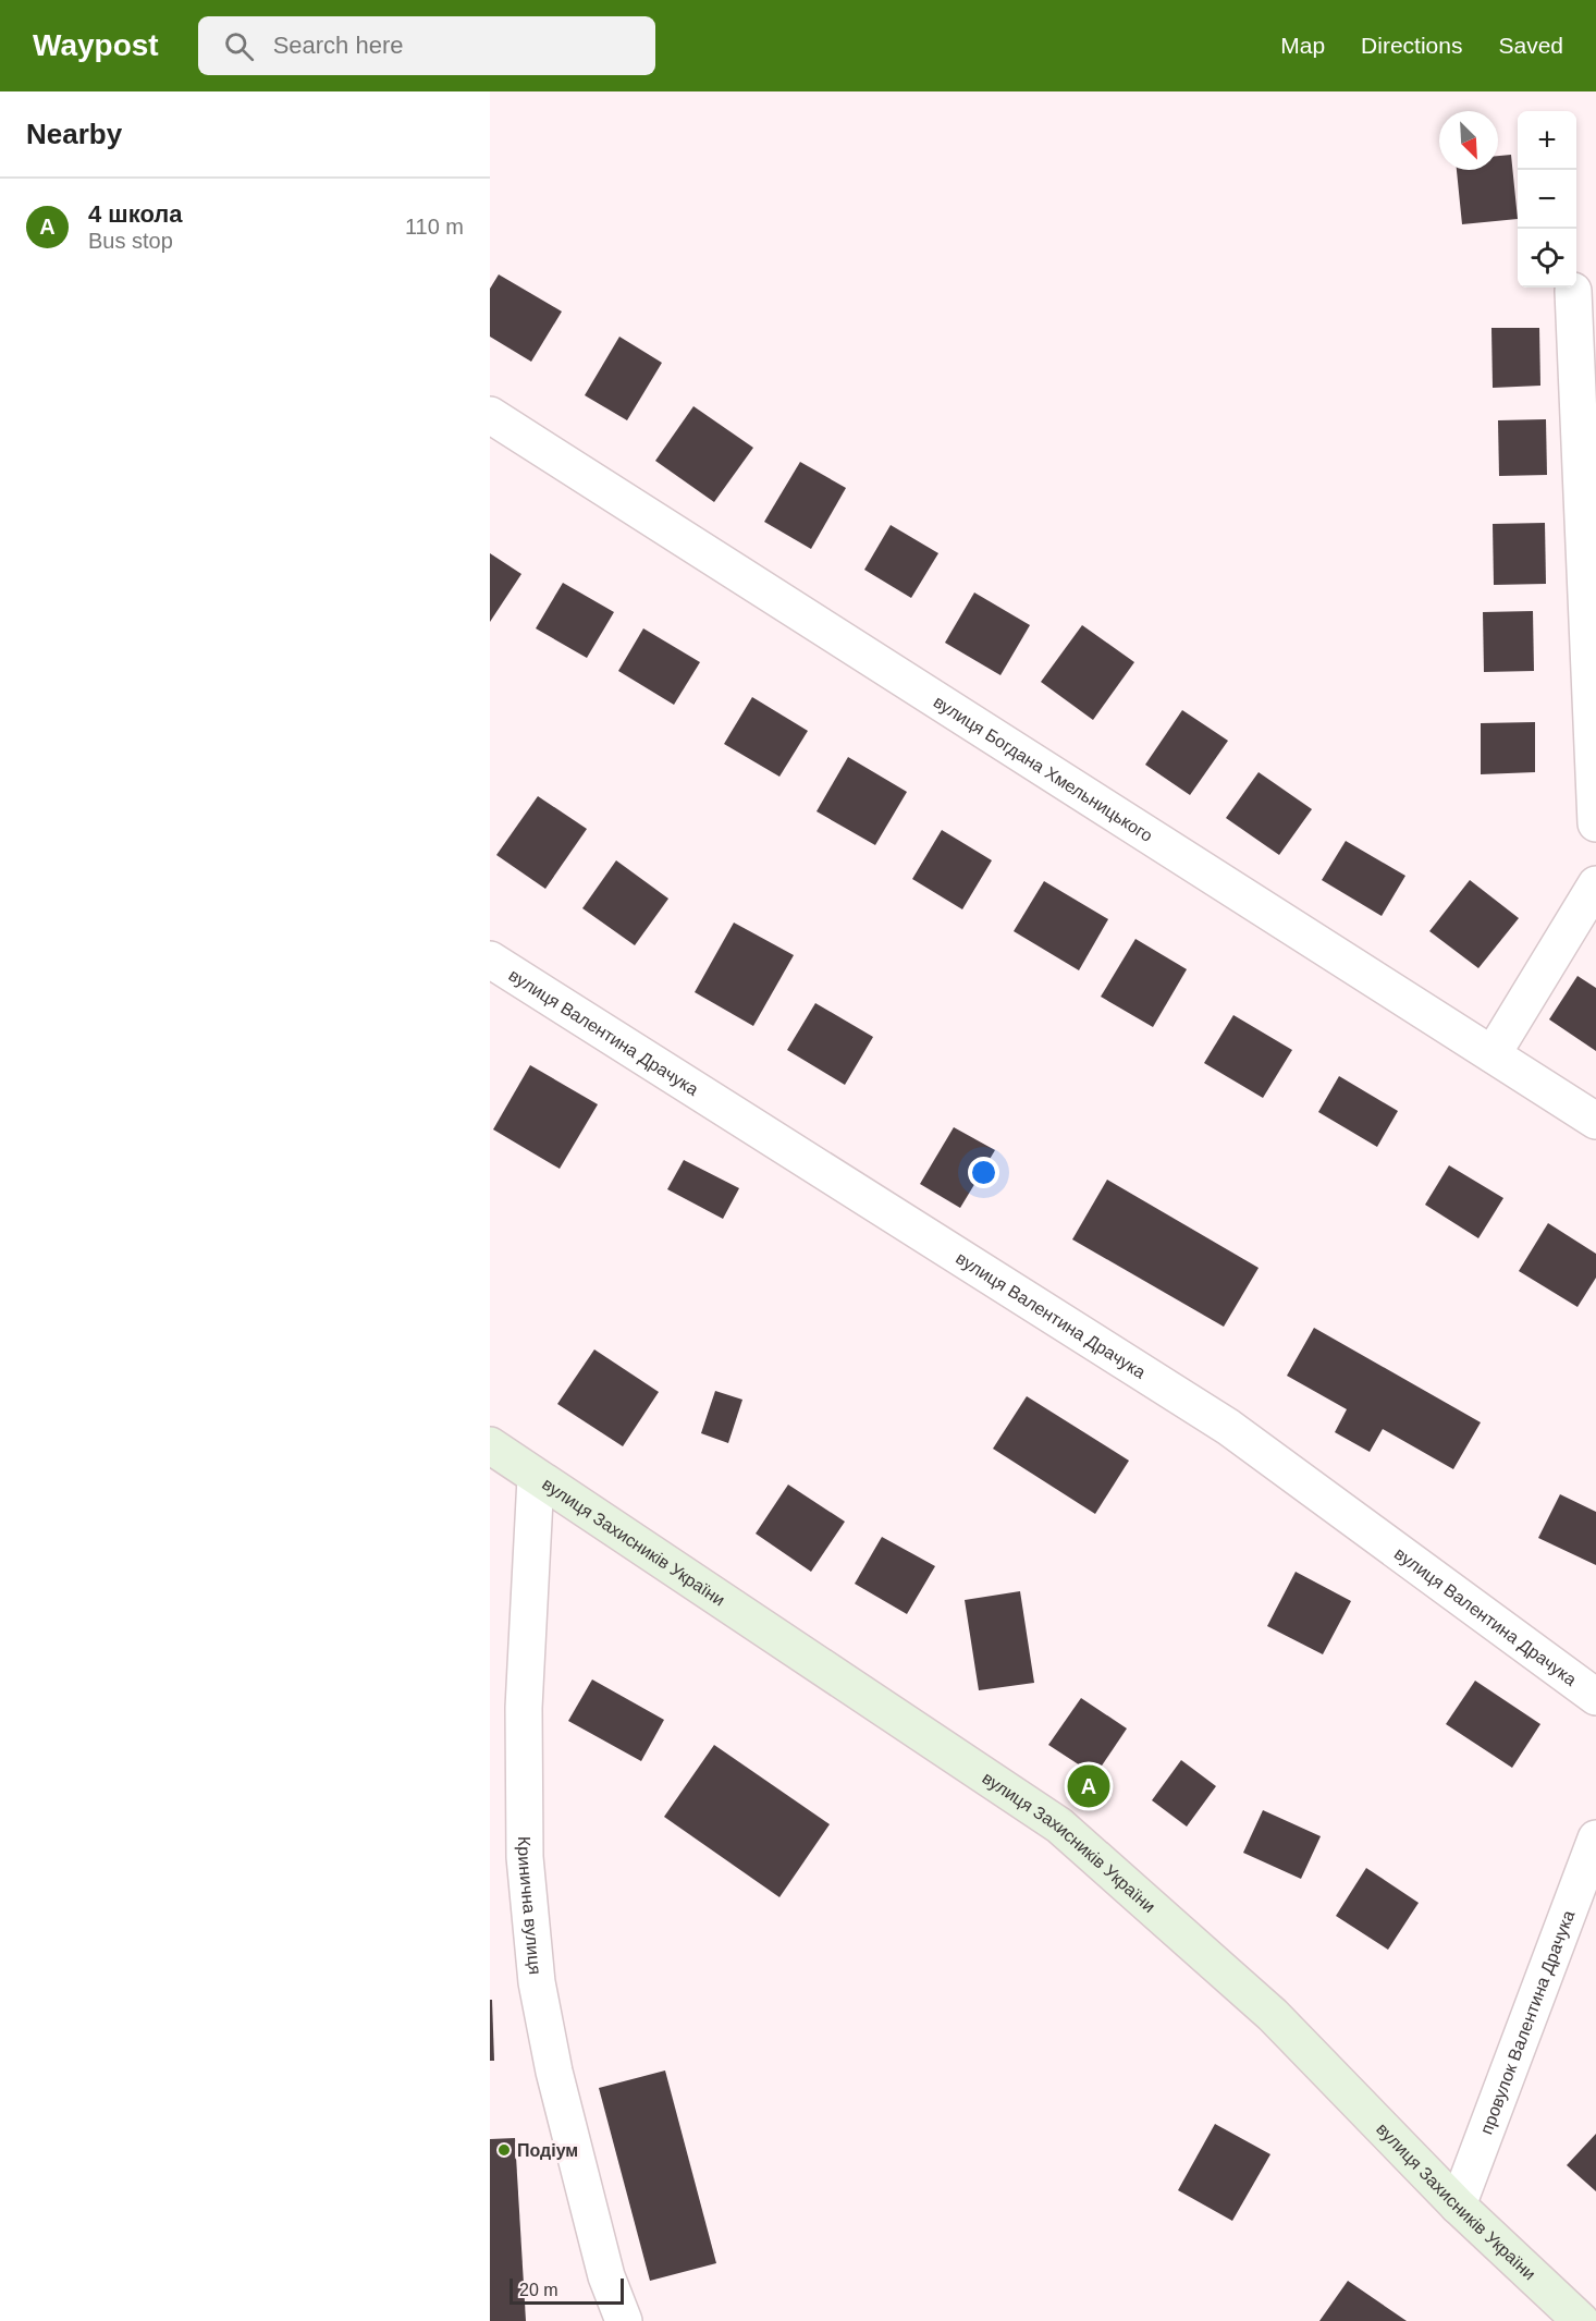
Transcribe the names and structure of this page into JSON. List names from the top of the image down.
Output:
{
  "streets": {
    "main road": ["вулиця Захисників України"],
    "street": [
      "вулиця Богдана Хмельницького",
      "вулиця Валентина Драчука",
      "Кринична вулиця",
      "провулок Валентина Драчука"
    ]
  },
  "crossings": [
    ["вулиця Захисників України", "Кринична вулиця"],
    ["вулиця Захисників України", "провулок Валентина Драчука"]
  ],
  "places": ["Подіум"],
  "scale_bar": "20 m",
  "north": "bottom right",
  "page": {
    "header": "Waypost",
    "search": "Search here",
    "nav": ["Map", "Directions", "Saved"],
    "heading": "Nearby",
    "map_buttons": ["+", "−"],
    "list": [
      {
        "mark": "A",
        "name": "4 школа",
        "note": "Bus stop",
        "value": "110 m"
      }
    ],
    "pins": "A",
    "scale": "20 m"
  }
}
